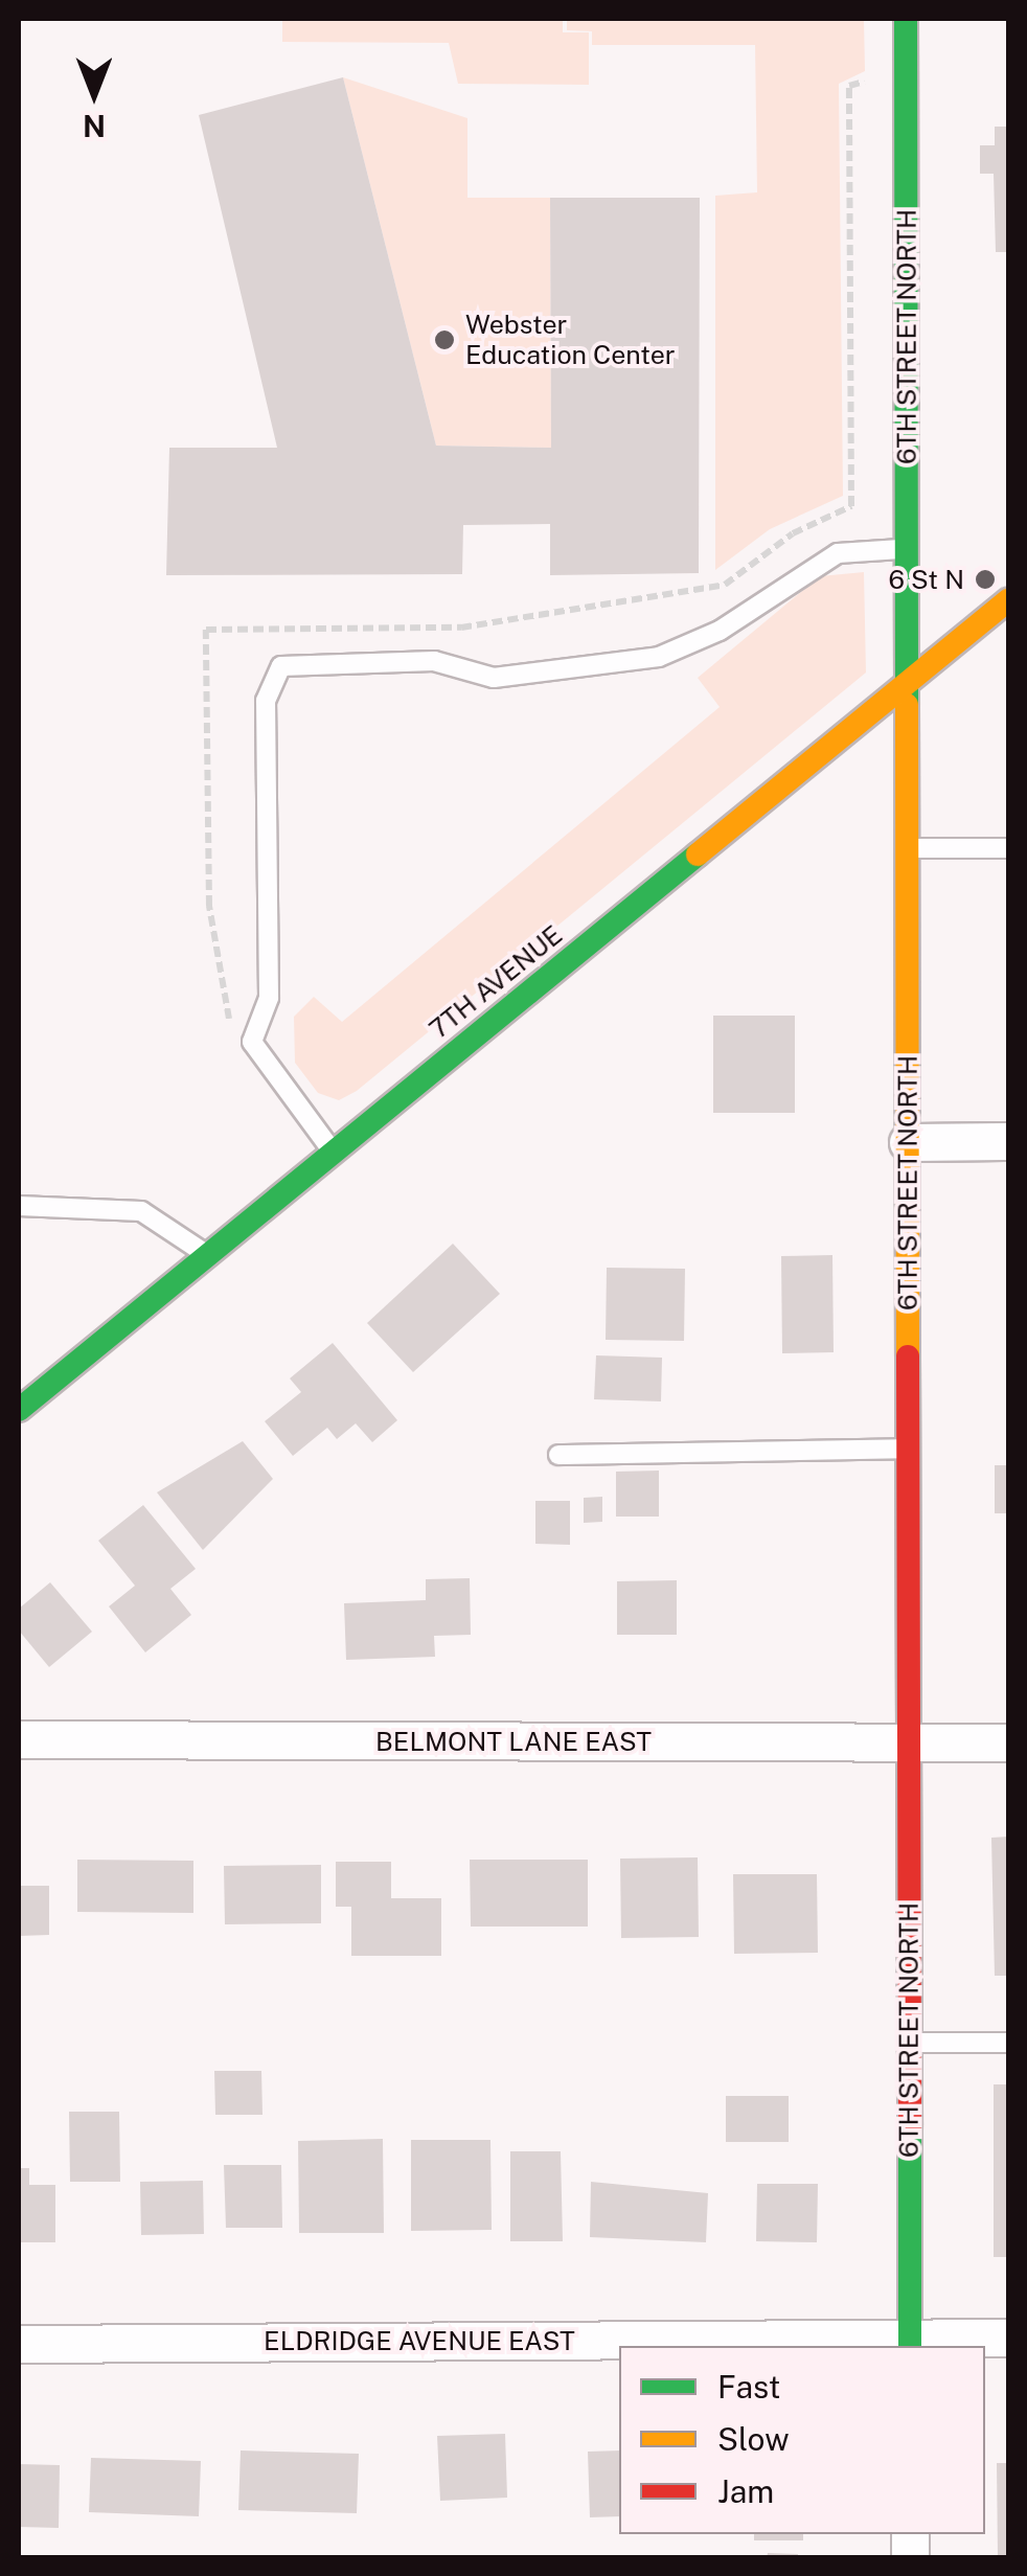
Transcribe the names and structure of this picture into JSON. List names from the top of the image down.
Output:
{
  "streets": {
    "street": [
      "6TH STREET NORTH",
      "7TH AVENUE",
      "BELMONT LANE EAST",
      "ELDRIDGE AVENUE EAST"
    ]
  },
  "crossings": [
    ["6TH STREET NORTH", "7TH AVENUE"],
    ["6TH STREET NORTH", "BELMONT LANE EAST"],
    ["6TH STREET NORTH", "ELDRIDGE AVENUE EAST"]
  ],
  "places": ["Webster Education Center", "6 St N"],
  "legend": ["Fast", "Slow", "Jam"],
  "north": "bottom"
}
